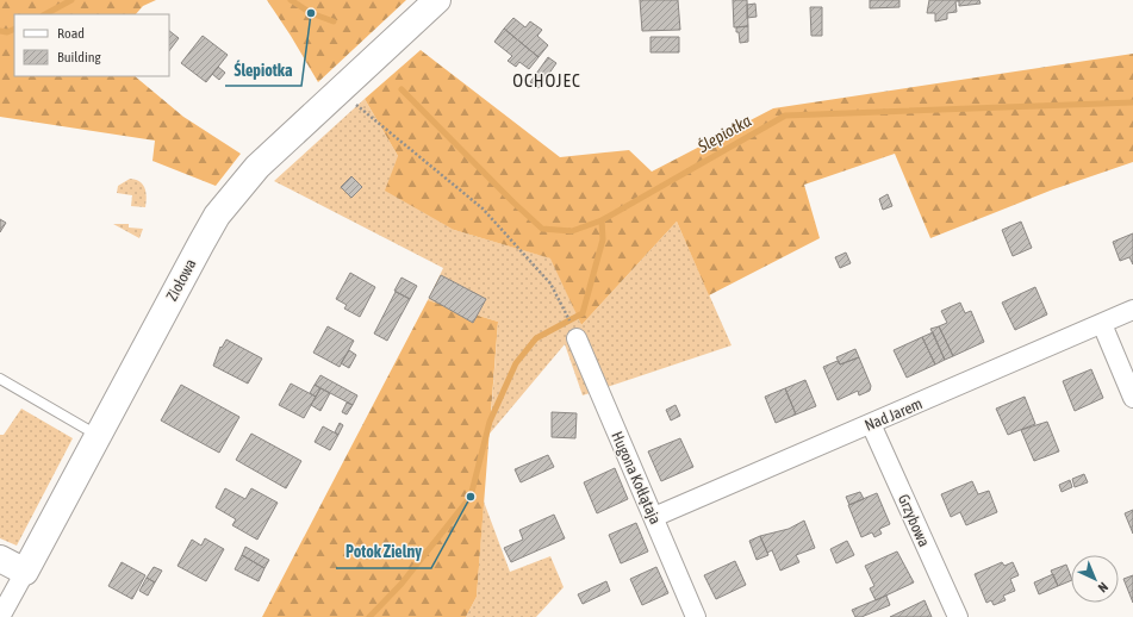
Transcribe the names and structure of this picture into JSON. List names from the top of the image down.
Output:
{
  "streets": {
    "street": [
      "Ziołowa",
      "Nad Jarem",
      "Hugona Kołłątaja",
      "Grzybowa"
    ]
  },
  "crossings": [
    ["Nad Jarem", "Hugona Kołłątaja"],
    ["Nad Jarem", "Grzybowa"]
  ],
  "districts": ["OCHOJEC"],
  "water": ["Ślepiotka"],
  "places": ["Ślepiotka", "Potok Zielny"],
  "legend": ["Road", "Building"],
  "north": "bottom right"
}
